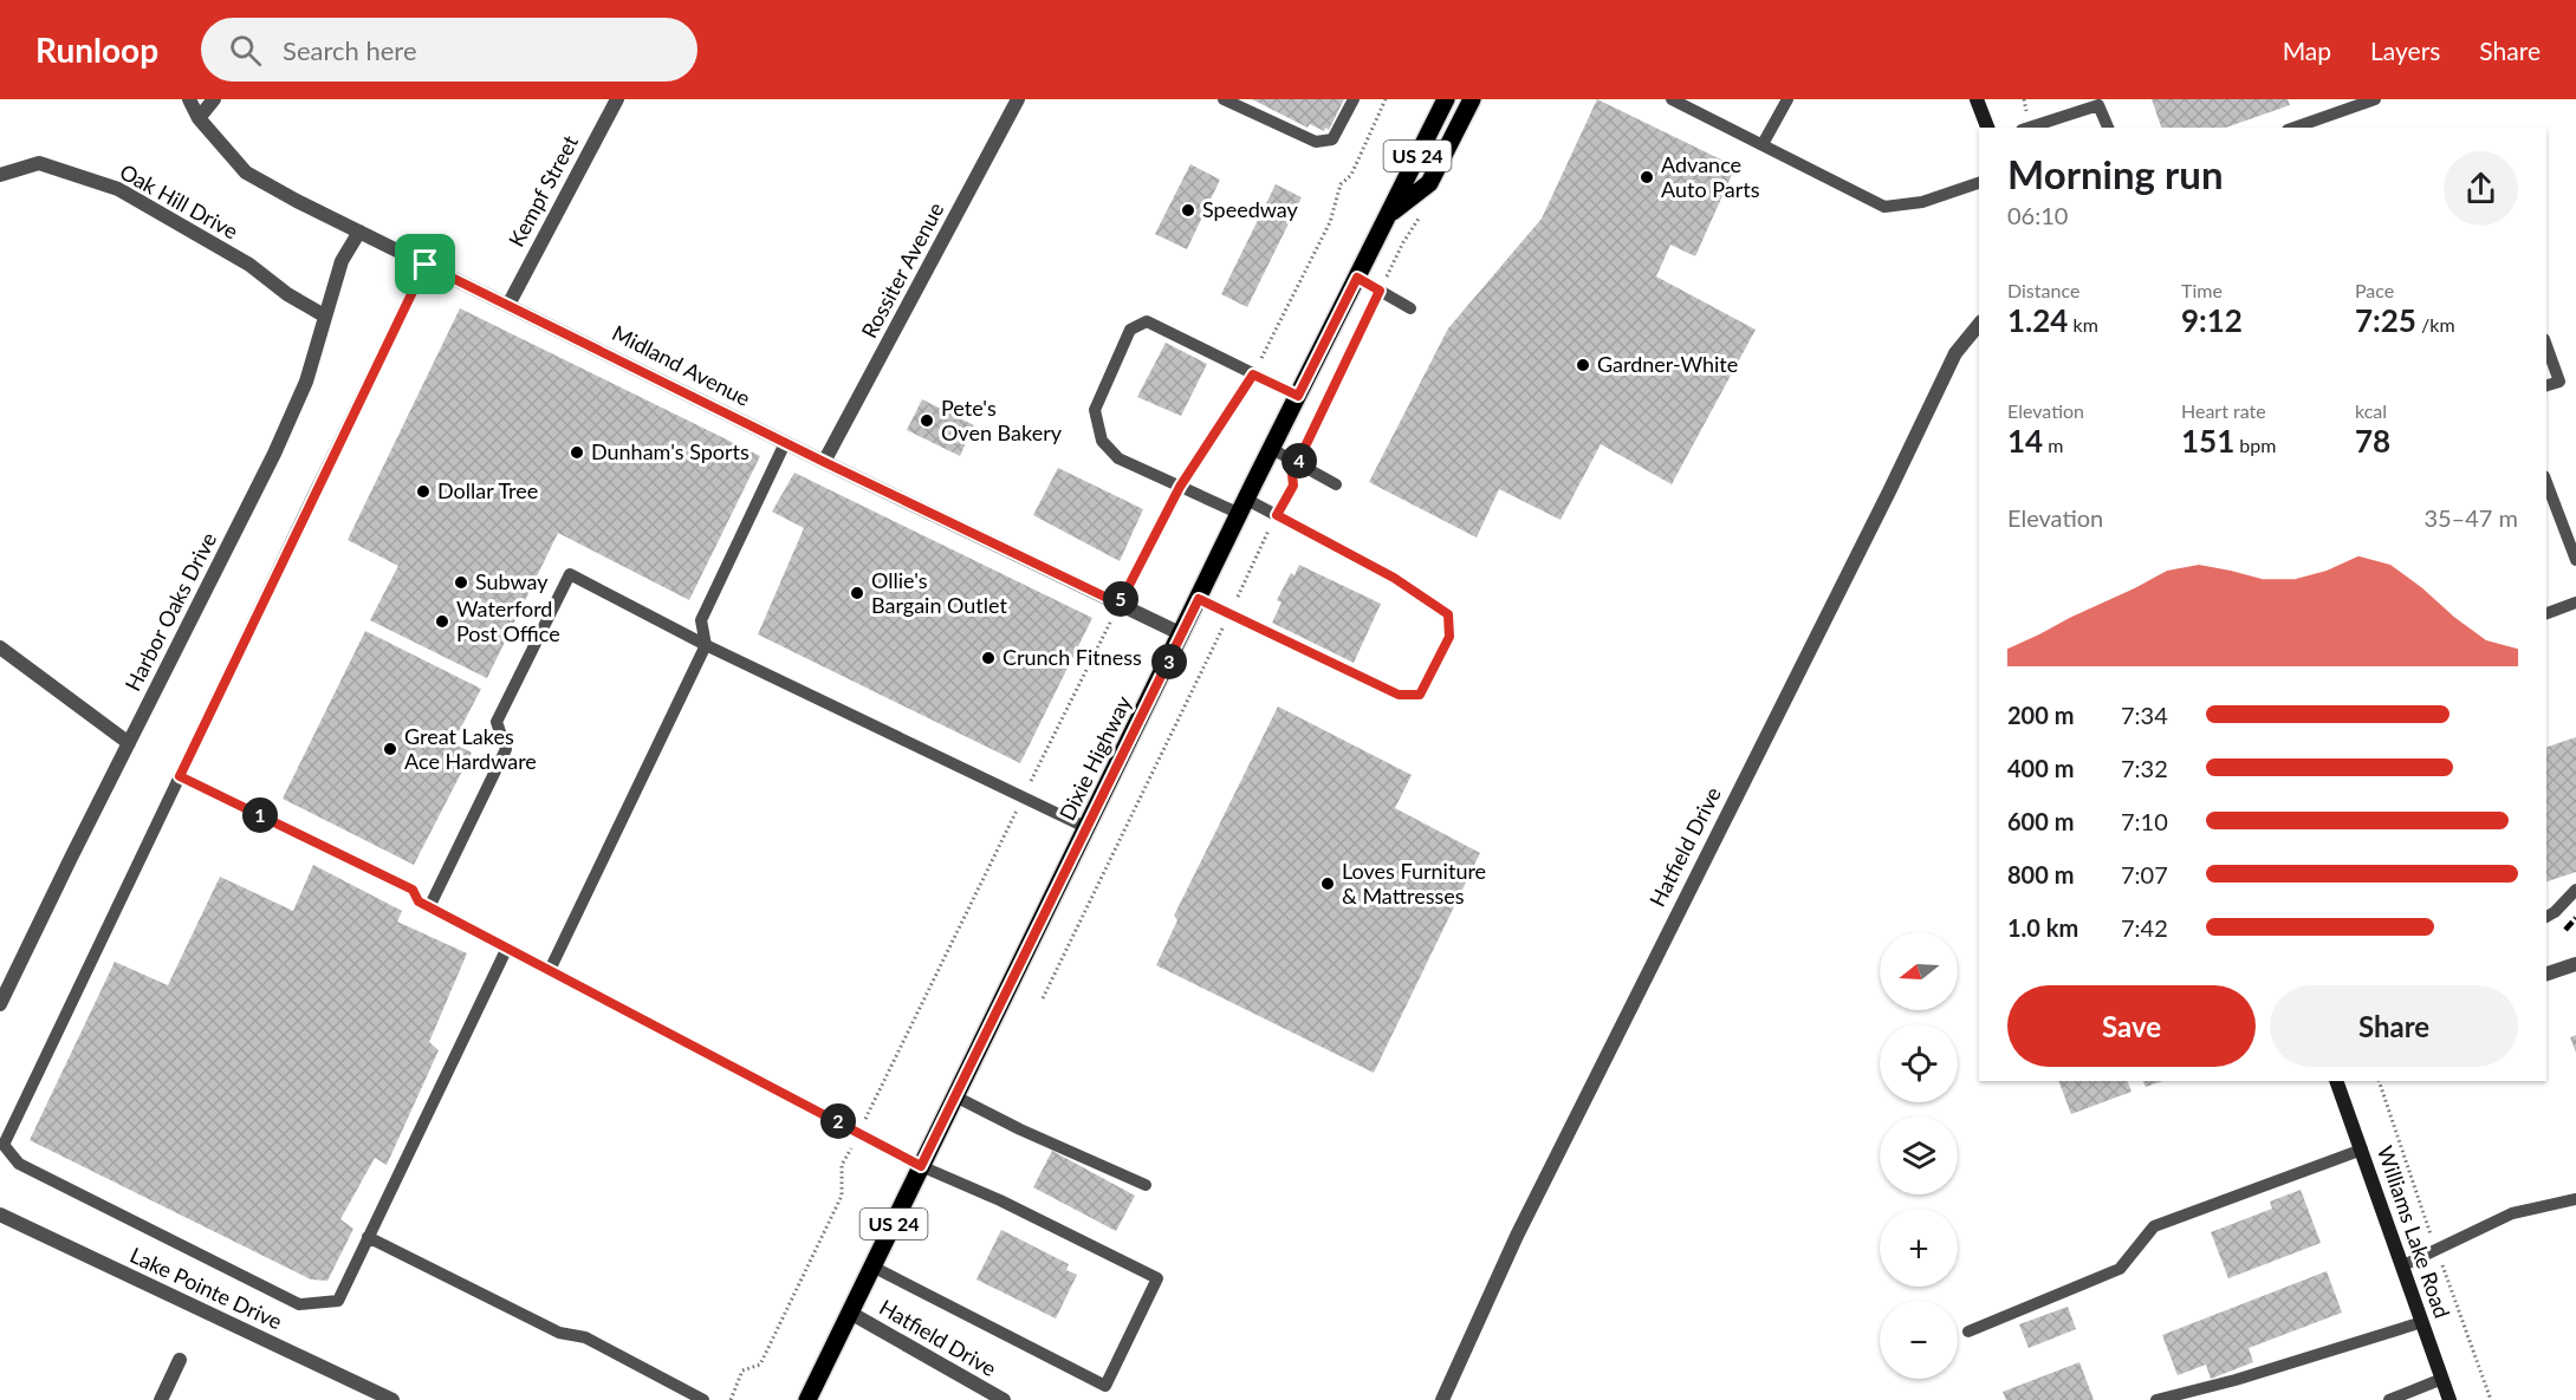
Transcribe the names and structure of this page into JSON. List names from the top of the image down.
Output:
{
  "streets": {
    "main road": ["US 24", "Dixie Highway", "Williams Lake Road"],
    "street": [
      "Kempf Street",
      "Oak Hill Drive",
      "Rossiter Avenue",
      "Midland Avenue",
      "Harbor Oaks Drive",
      "Hatfield Drive",
      "Lake Pointe Drive"
    ]
  },
  "crossings": [
    ["Kempf Street", "Midland Avenue"],
    ["Oak Hill Drive", "Harbor Oaks Drive"],
    ["Rossiter Avenue", "Midland Avenue"],
    ["Midland Avenue", "Harbor Oaks Drive"],
    ["Midland Avenue", "Dixie Highway"],
    ["Dixie Highway", "Hatfield Drive"]
  ],
  "places": [
    "Advance Auto Parts",
    "Speedway",
    "Gardner-White",
    "Pete's Oven Bakery",
    "Dunham's Sports",
    "Dollar Tree",
    "Subway",
    "Ollie's Bargain Outlet",
    "Waterford Post Office",
    "Crunch Fitness",
    "Great Lakes Ace Hardware",
    "Loves Furniture & Mattresses"
  ],
  "north": "left",
  "page": {
    "header": "Runloop",
    "search": "Search here",
    "nav": ["Map", "Layers", "Share"],
    "heading": ["Morning run", "06:10"],
    "stats": [
      ["Distance", "1.24 km"],
      ["Time", "9:12"],
      ["Pace", "7:25 /km"],
      ["Elevation", "14 m"],
      ["Heart rate", "151 bpm"],
      ["kcal", "78"]
    ],
    "pins": [
      "4",
      "5",
      "3",
      "1",
      "2"
    ],
    "chart": ["Elevation", "35–47 m"],
    "list": [
      {
        "name": "200 m",
        "note": "7:34"
      },
      {
        "name": "400 m",
        "note": "7:32"
      },
      {
        "name": "600 m",
        "note": "7:10"
      },
      {
        "name": "800 m",
        "note": "7:07"
      },
      {
        "name": "1.0 km",
        "note": "7:42"
      }
    ],
    "map_buttons": ["+", "−"],
    "buttons": ["Save", "Share"]
  }
}
